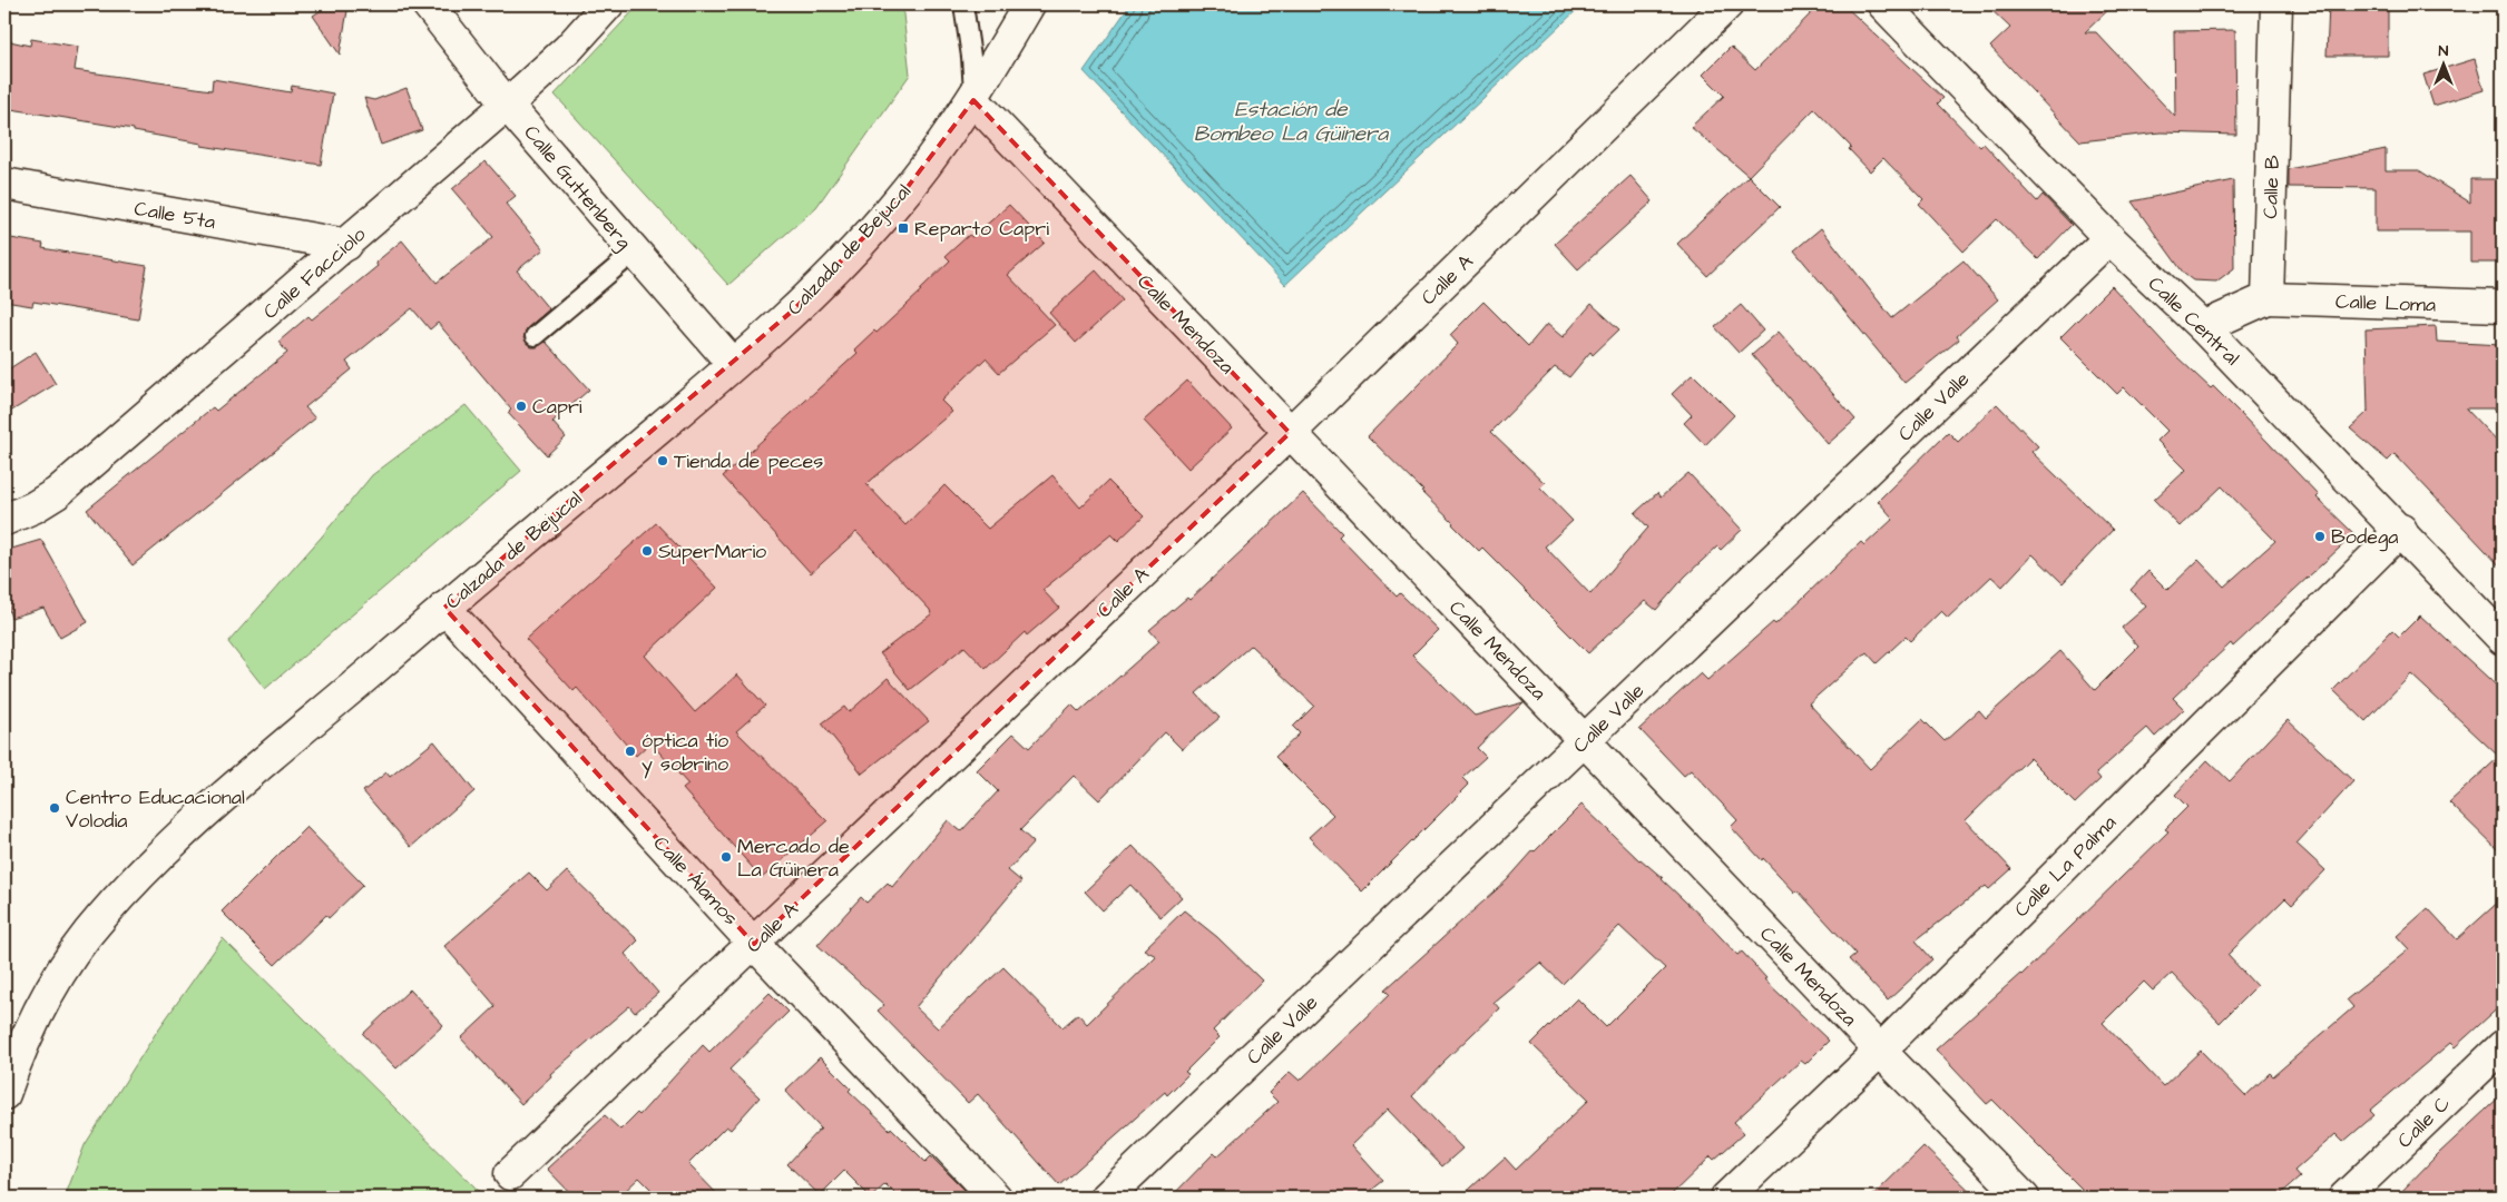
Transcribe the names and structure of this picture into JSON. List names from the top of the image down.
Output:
{
  "streets": {
    "street": [
      "Calle Guttenberg",
      "Calle B",
      "Calle 5ta",
      "Calzada de Bejucal",
      "Calle Facciolo",
      "Calle A",
      "Calle Loma",
      "Calle Central",
      "Calle Mendoza",
      "Calle Valle",
      "Calle La Palma",
      "Calle Álamos",
      "Calle C"
    ]
  },
  "crossings": [
    ["Calle Guttenberg", "Calzada de Bejucal"],
    ["Calle Guttenberg", "Calle Facciolo"],
    ["Calle B", "Calle Loma"],
    ["Calle 5ta", "Calle Facciolo"],
    ["Calzada de Bejucal", "Calle Mendoza"],
    ["Calzada de Bejucal", "Calle Álamos"],
    ["Calle A", "Calle Mendoza"],
    ["Calle A", "Calle Álamos"],
    ["Calle Central", "Calle Valle"],
    ["Calle Central", "Calle La Palma"],
    ["Calle Mendoza", "Calle Valle"],
    ["Calle Mendoza", "Calle La Palma"]
  ],
  "water": ["Estación de Bombeo La Güinera"],
  "places": {
    "transit": ["Reparto Capri"],
    "other": [
      "Capri",
      "Tienda de peces",
      "Bodega",
      "SuperMario",
      "óptica tío y sobrino",
      "Centro Educacional Volodia",
      "Mercado de La Güinera"
    ]
  },
  "north": "top"
}
